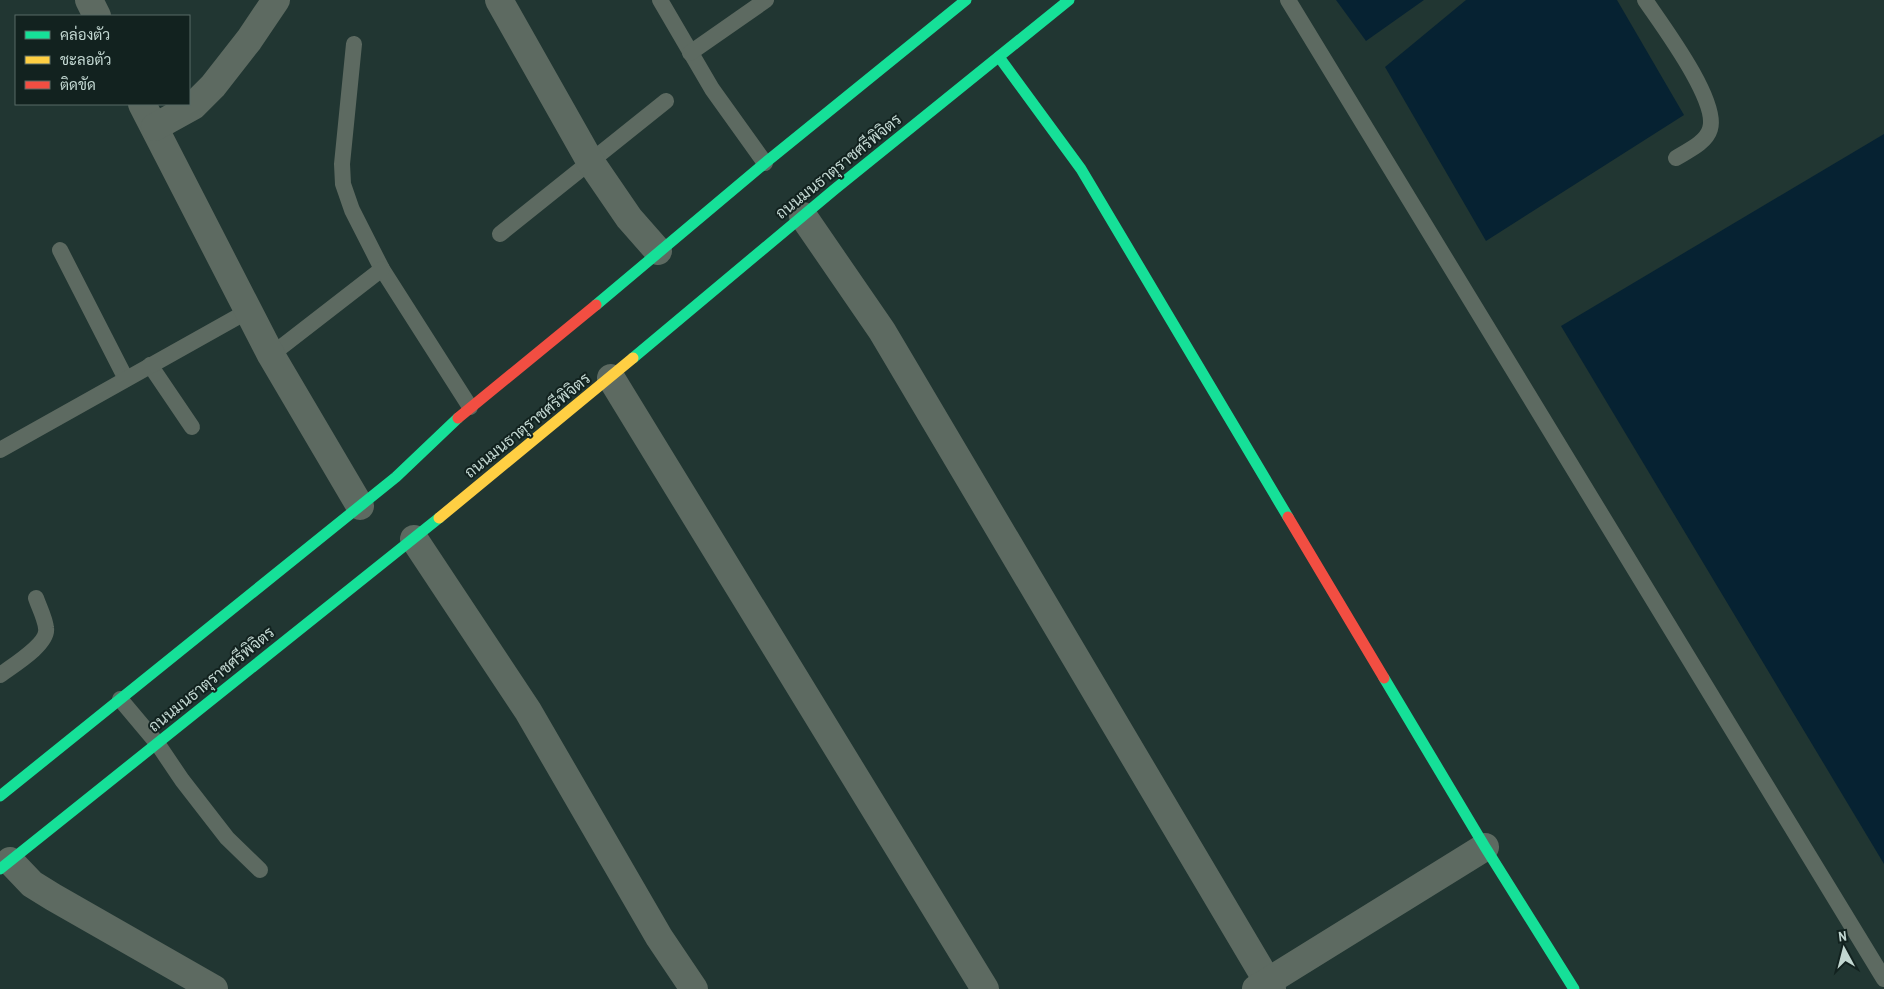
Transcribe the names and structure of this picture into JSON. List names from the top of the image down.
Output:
{
  "streets": {
    "street": ["ถนนมนธาตุราชศรีพิจิตร"]
  },
  "legend": ["คล่องตัว", "ชะลอตัว", "ติดขัด"],
  "north": "top"
}
